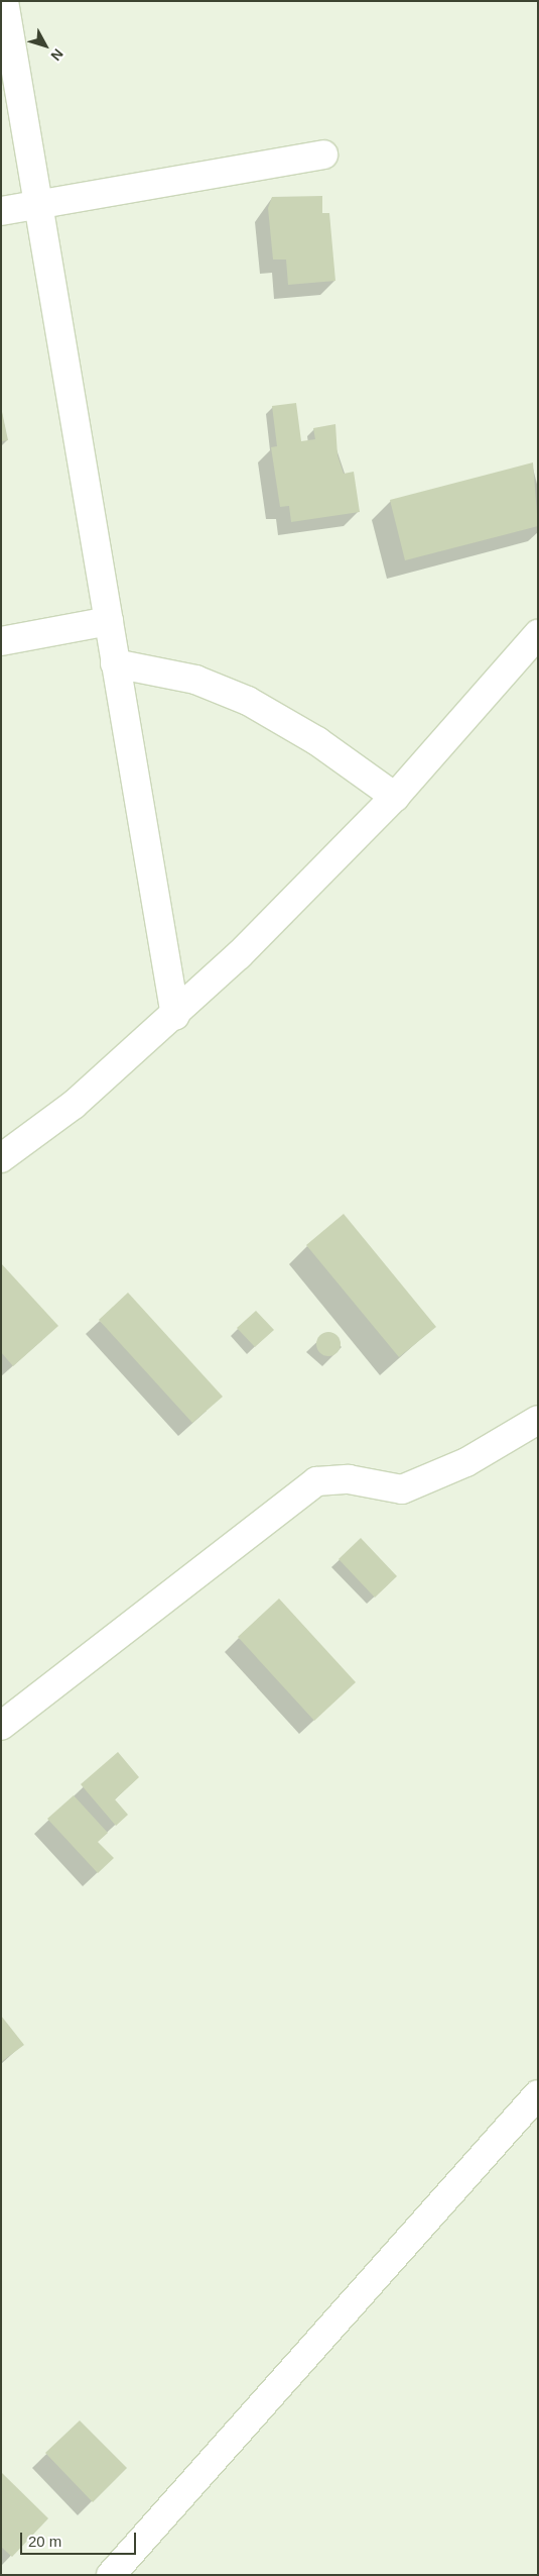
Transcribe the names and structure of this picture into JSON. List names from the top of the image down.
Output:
{
  "scale_bar": "20 m",
  "north": "bottom right"
}
